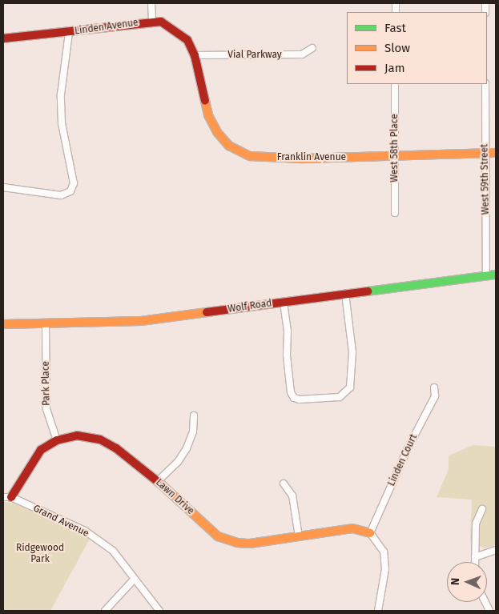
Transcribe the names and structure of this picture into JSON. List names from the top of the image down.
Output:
{
  "streets": {
    "street": [
      "Linden Avenue",
      "Vial Parkway",
      "West 58th Place",
      "Franklin Avenue",
      "West 59th Street",
      "Wolf Road",
      "Park Place",
      "Linden Court",
      "Lawn Drive",
      "Grand Avenue"
    ]
  },
  "crossings": [
    ["Linden Avenue", "Vial Parkway"],
    ["Linden Avenue", "Franklin Avenue"],
    ["Vial Parkway", "Franklin Avenue"],
    ["West 58th Place", "Franklin Avenue"],
    ["Franklin Avenue", "West 59th Street"],
    ["West 59th Street", "Wolf Road"],
    ["Wolf Road", "Park Place"],
    ["Park Place", "Lawn Drive"],
    ["Linden Court", "Lawn Drive"],
    ["Lawn Drive", "Grand Avenue"]
  ],
  "parks": ["Ridgewood Park"],
  "legend": ["Fast", "Slow", "Jam"],
  "north": "left"
}
